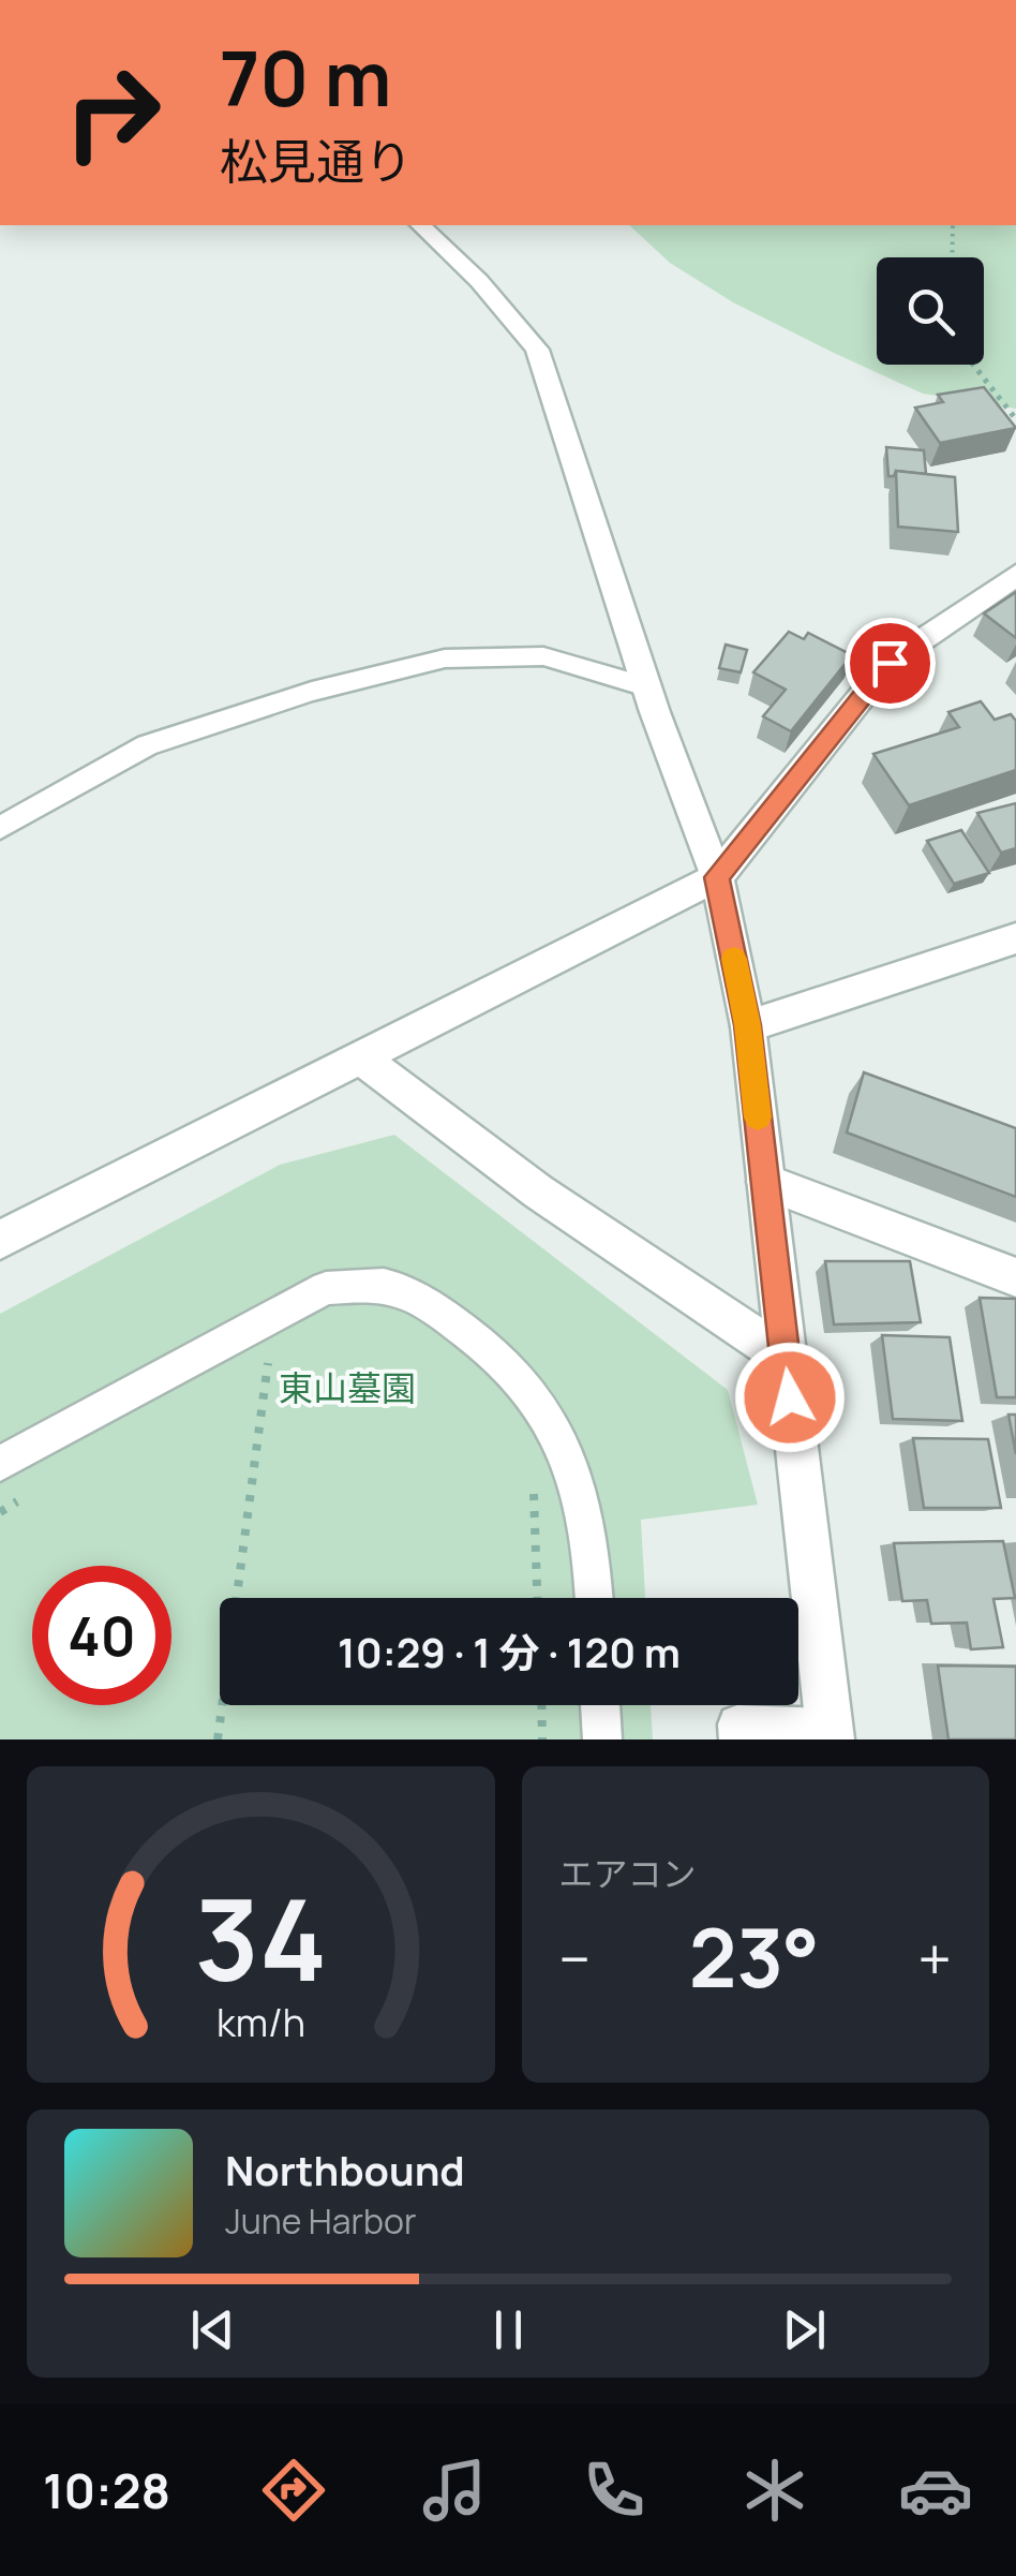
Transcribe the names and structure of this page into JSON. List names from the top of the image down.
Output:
{
  "parks": ["東山墓園"],
  "page": {
    "turn": ["70 m", "松見通り"],
    "limit": "40",
    "trip": "10:29 · 1 分 · 120 m",
    "tile": "エアコン",
    "heat": ["−", "23°", "+"],
    "song": ["Northbound", "June Harbor"],
    "tabs": "10:28",
    "gauge": ["34", "km/h"]
  }
}
